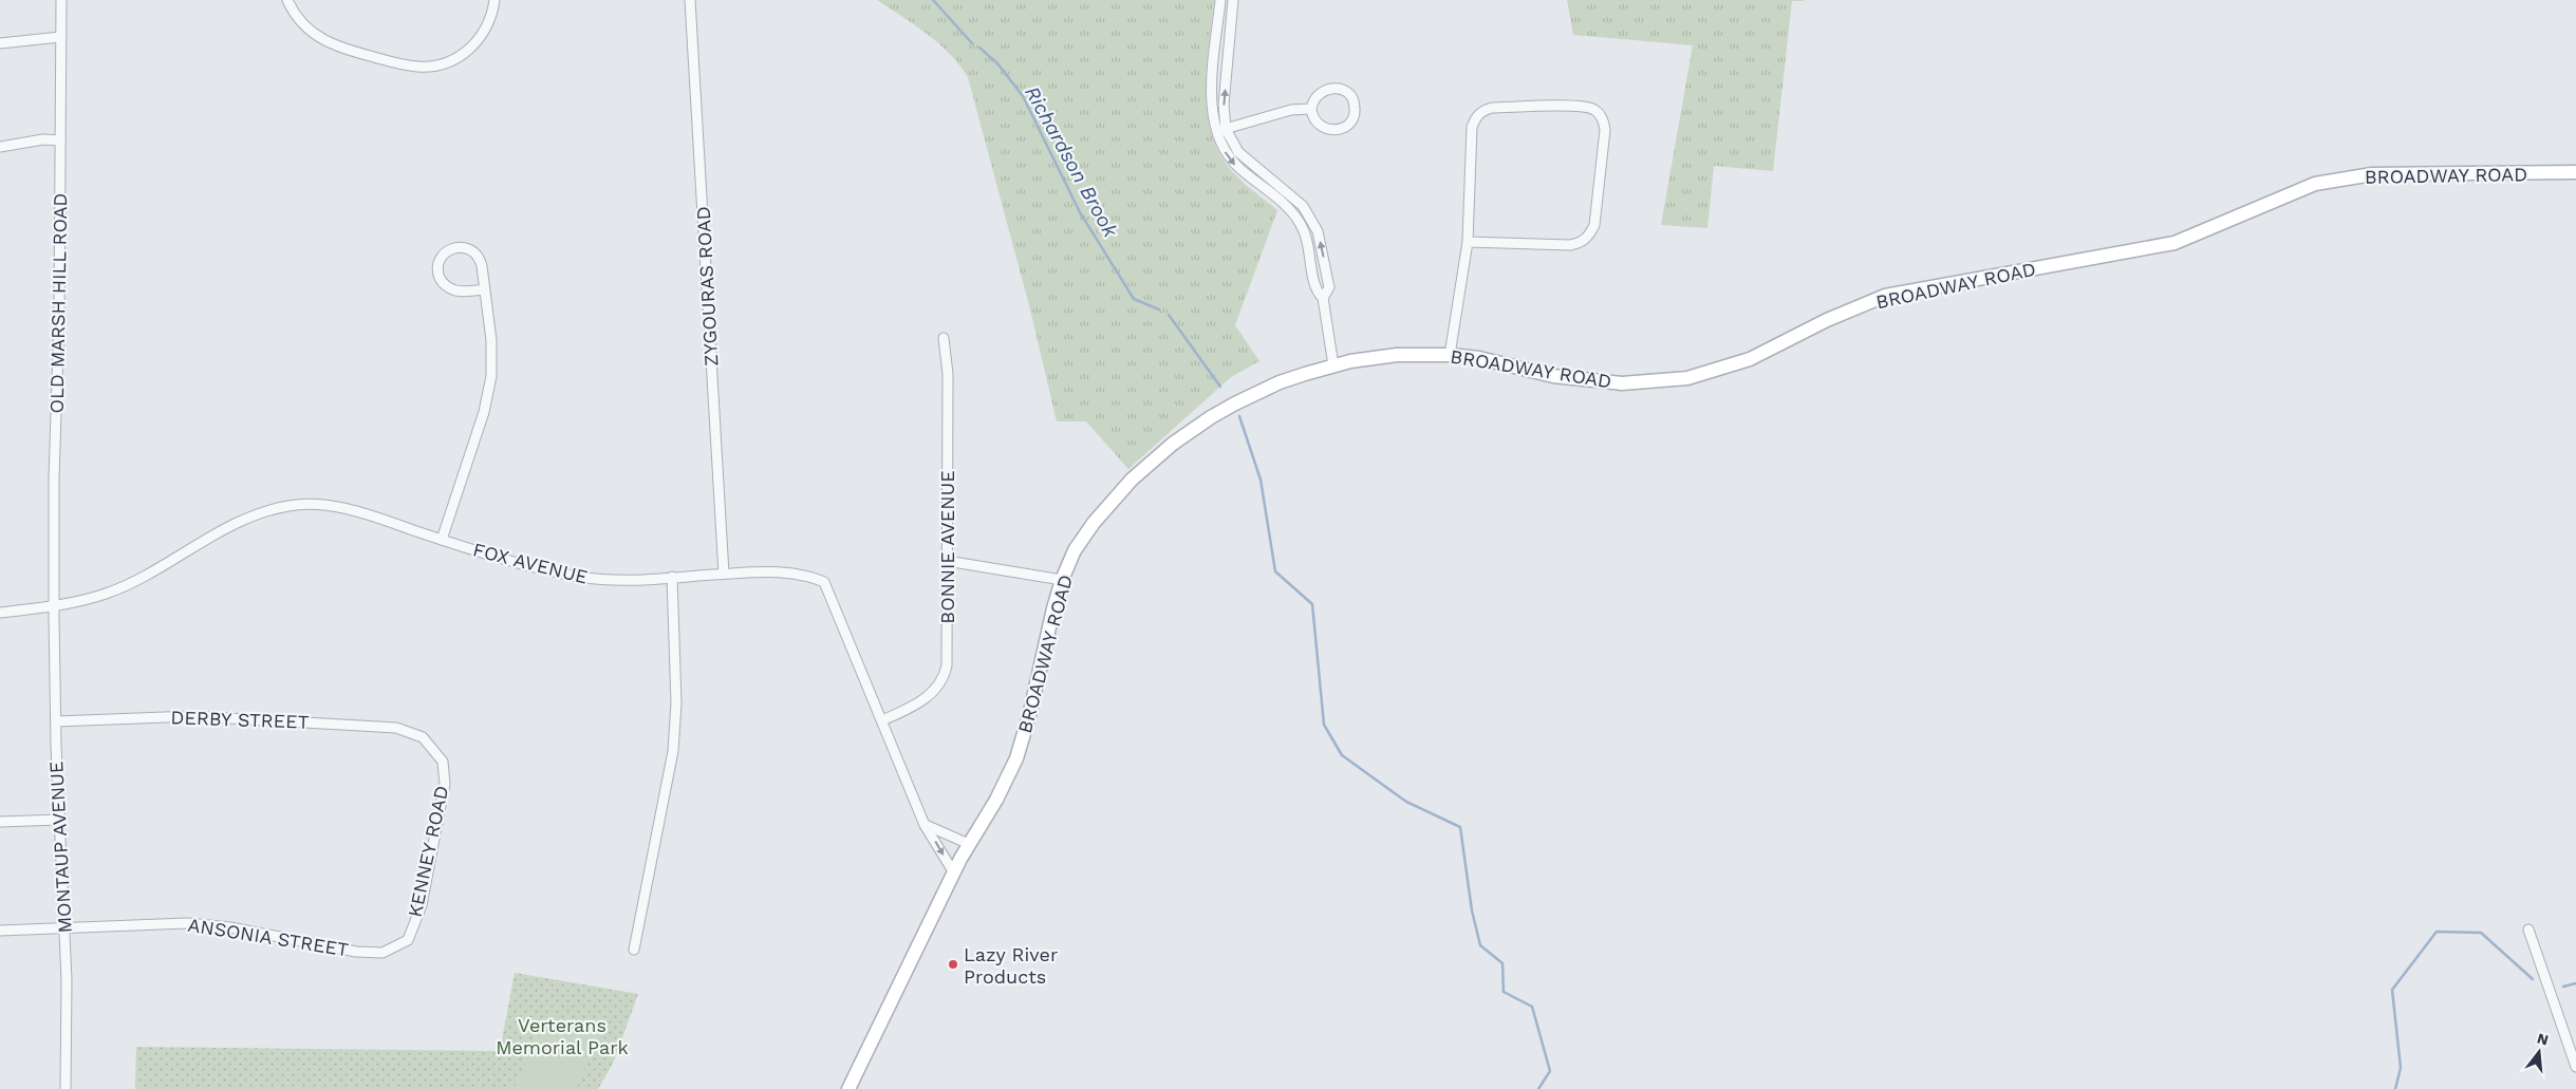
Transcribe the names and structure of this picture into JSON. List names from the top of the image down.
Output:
{
  "streets": {
    "main road": ["BROADWAY ROAD"],
    "street": [
      "ZYGOURAS ROAD",
      "OLD MARSH HILL ROAD",
      "BONNIE AVENUE",
      "FOX AVENUE",
      "DERBY STREET",
      "MONTAUP AVENUE",
      "KENNEY ROAD",
      "ANSONIA STREET"
    ]
  },
  "crossings": [
    ["BROADWAY ROAD", "FOX AVENUE"],
    ["ZYGOURAS ROAD", "FOX AVENUE"],
    ["OLD MARSH HILL ROAD", "FOX AVENUE"],
    ["OLD MARSH HILL ROAD", "MONTAUP AVENUE"],
    ["BONNIE AVENUE", "FOX AVENUE"],
    ["FOX AVENUE", "MONTAUP AVENUE"],
    ["DERBY STREET", "MONTAUP AVENUE"],
    ["DERBY STREET", "KENNEY ROAD"],
    ["MONTAUP AVENUE", "ANSONIA STREET"],
    ["KENNEY ROAD", "ANSONIA STREET"]
  ],
  "water": ["Richardson Brook"],
  "parks": ["Verterans Memorial Park"],
  "places": ["Lazy River Products"],
  "north": "top"
}
